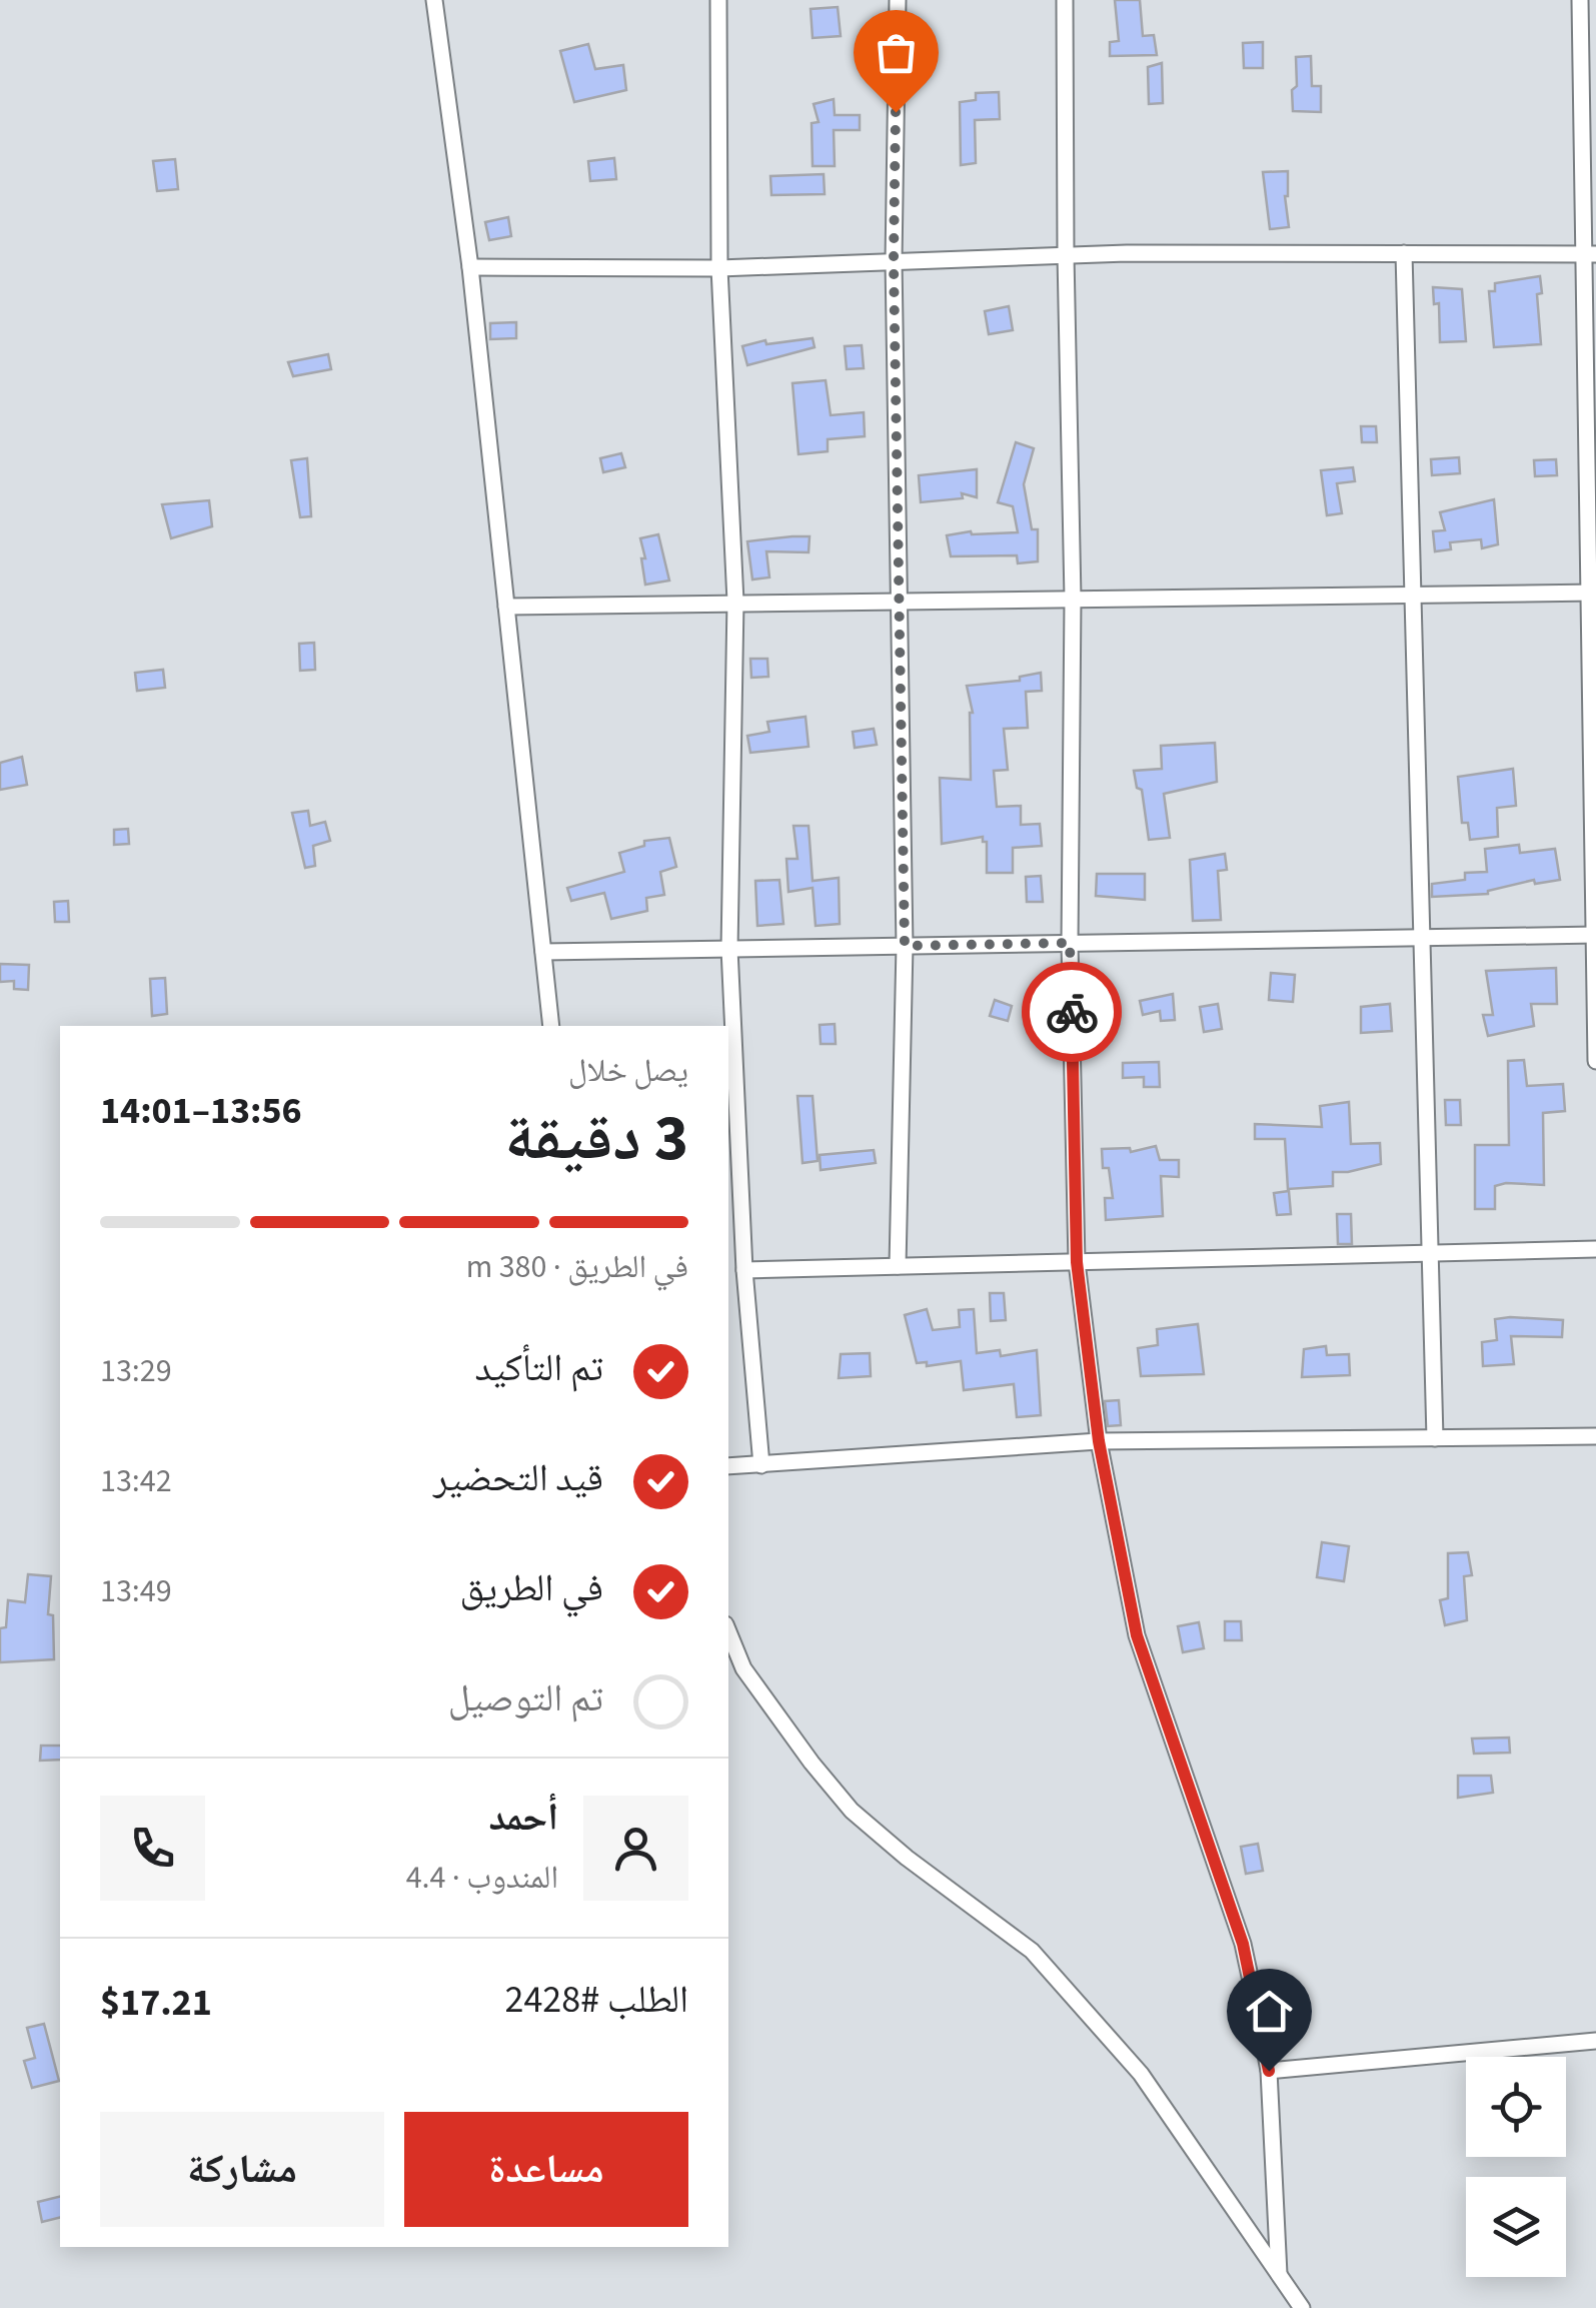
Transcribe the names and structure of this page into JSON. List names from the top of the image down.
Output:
{
  "page": {
    "heading": ["3 دقيقة", "يصل خلال", "13:56–14:01"],
    "panel": [
      "أحمد",
      "المندوب · 4.4",
      "الطلب #2428",
      "$17.21"
    ],
    "bar": "في الطريق · 380 m",
    "list": [
      ["تم التأكيد", "13:29"],
      ["قيد التحضير", "13:42"],
      ["في الطريق", "13:49"],
      "تم التوصيل"
    ],
    "buttons": ["مساعدة", "مشاركة"]
  }
}
